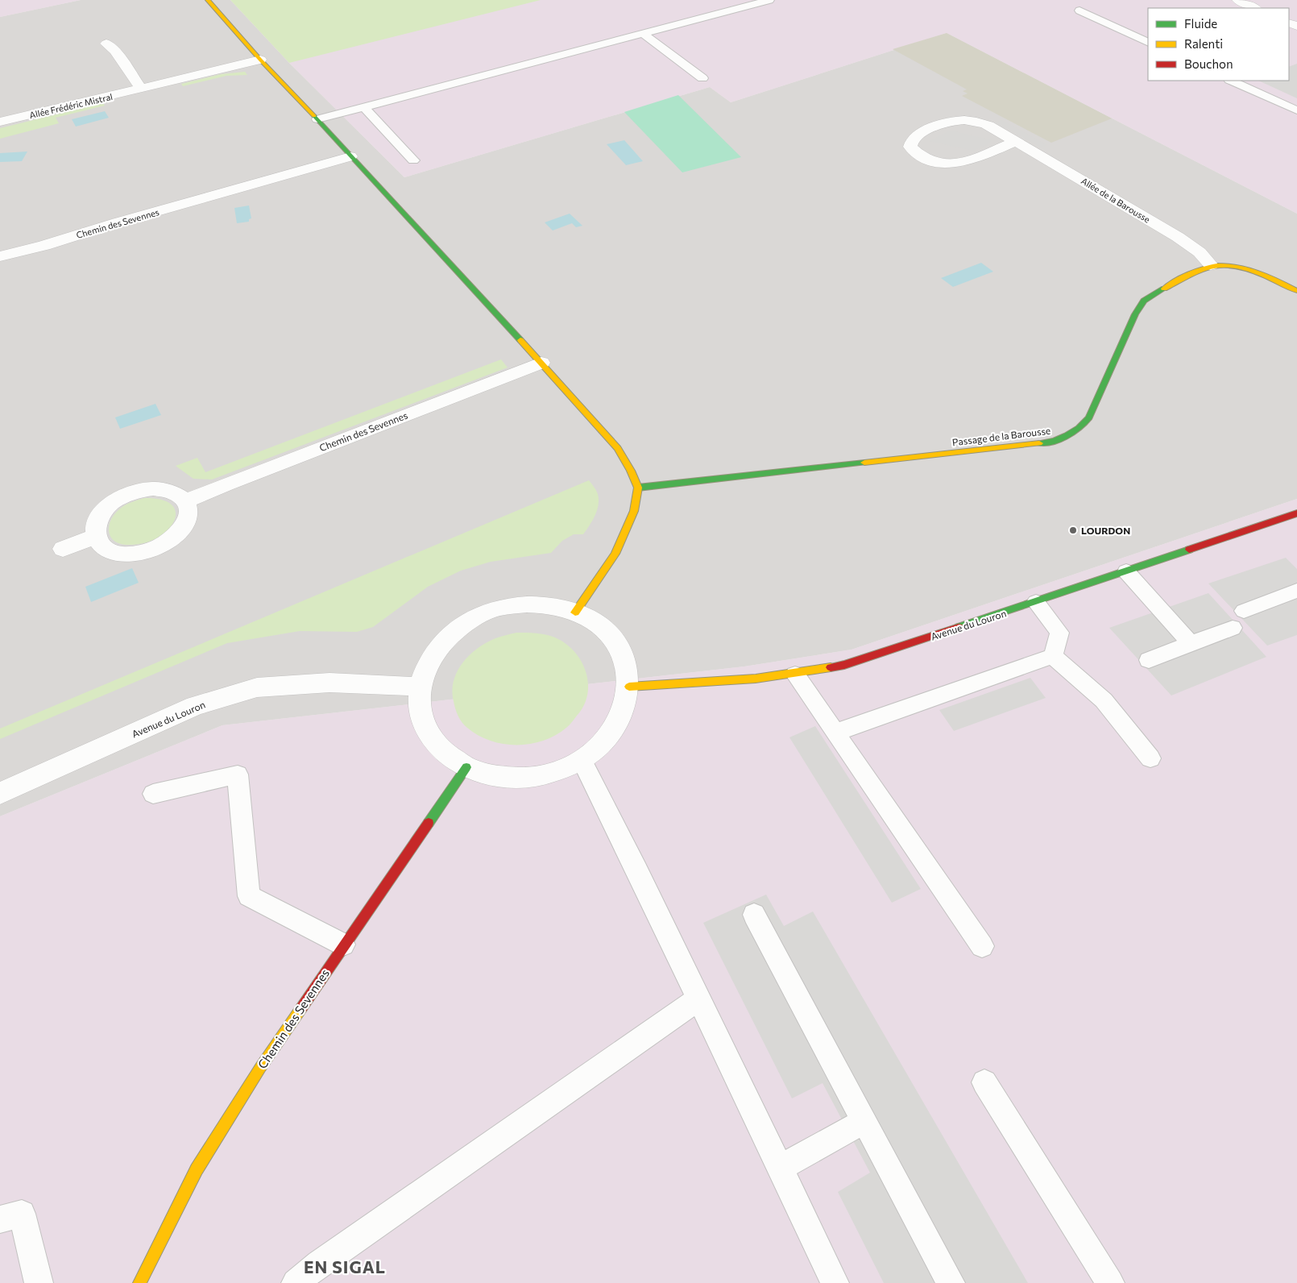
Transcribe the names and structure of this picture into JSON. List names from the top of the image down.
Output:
{
  "streets": {
    "street": [
      "Allée Frédéric Mistral",
      "Allée de la Barousse",
      "Chemin des Sevennes",
      "Passage de la Barousse",
      "Avenue du Louron"
    ]
  },
  "crossings": [
    ["Allée de la Barousse", "Passage de la Barousse"]
  ],
  "districts": ["EN SIGAL"],
  "places": ["LOURDON"],
  "legend": ["Fluide", "Ralenti", "Bouchon"]
}
